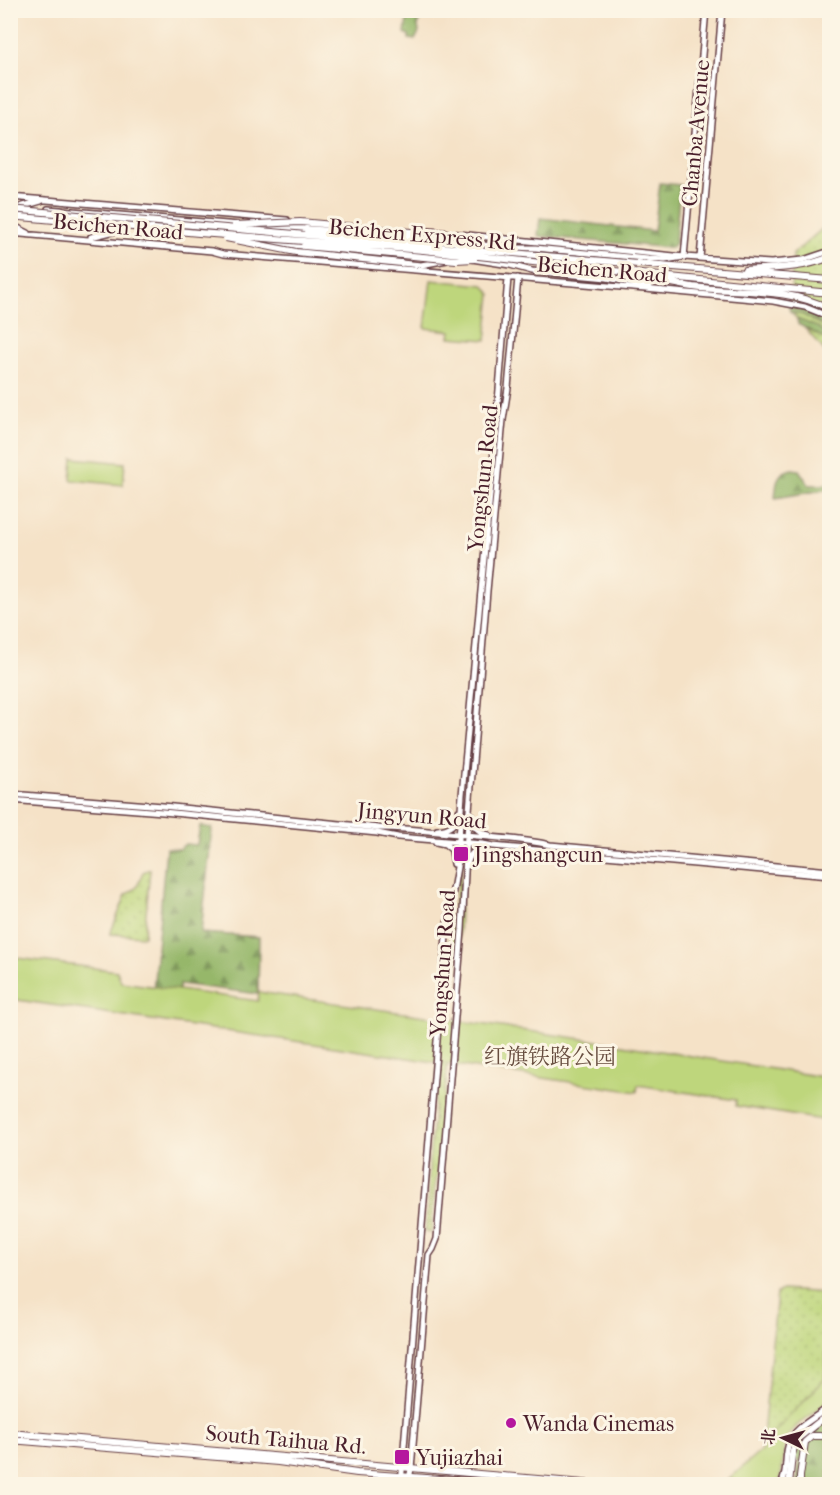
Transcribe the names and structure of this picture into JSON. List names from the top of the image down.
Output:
{
  "streets": {
    "main road": [
      "Chanba Avenue",
      "Beichen Road",
      "Beichen Express Rd",
      "Yongshun Road",
      "Jingyun Road",
      "South Taihua Rd."
    ]
  },
  "crossings": [
    ["Chanba Avenue", "Beichen Road"],
    ["Beichen Road", "Yongshun Road"],
    ["Yongshun Road", "Jingyun Road"],
    ["Yongshun Road", "South Taihua Rd."]
  ],
  "parks": ["红旗铁路公园"],
  "places": {
    "transit": ["Jingshangcun", "Yujiazhai"],
    "other": ["Wanda Cinemas"]
  },
  "north": "left"
}
